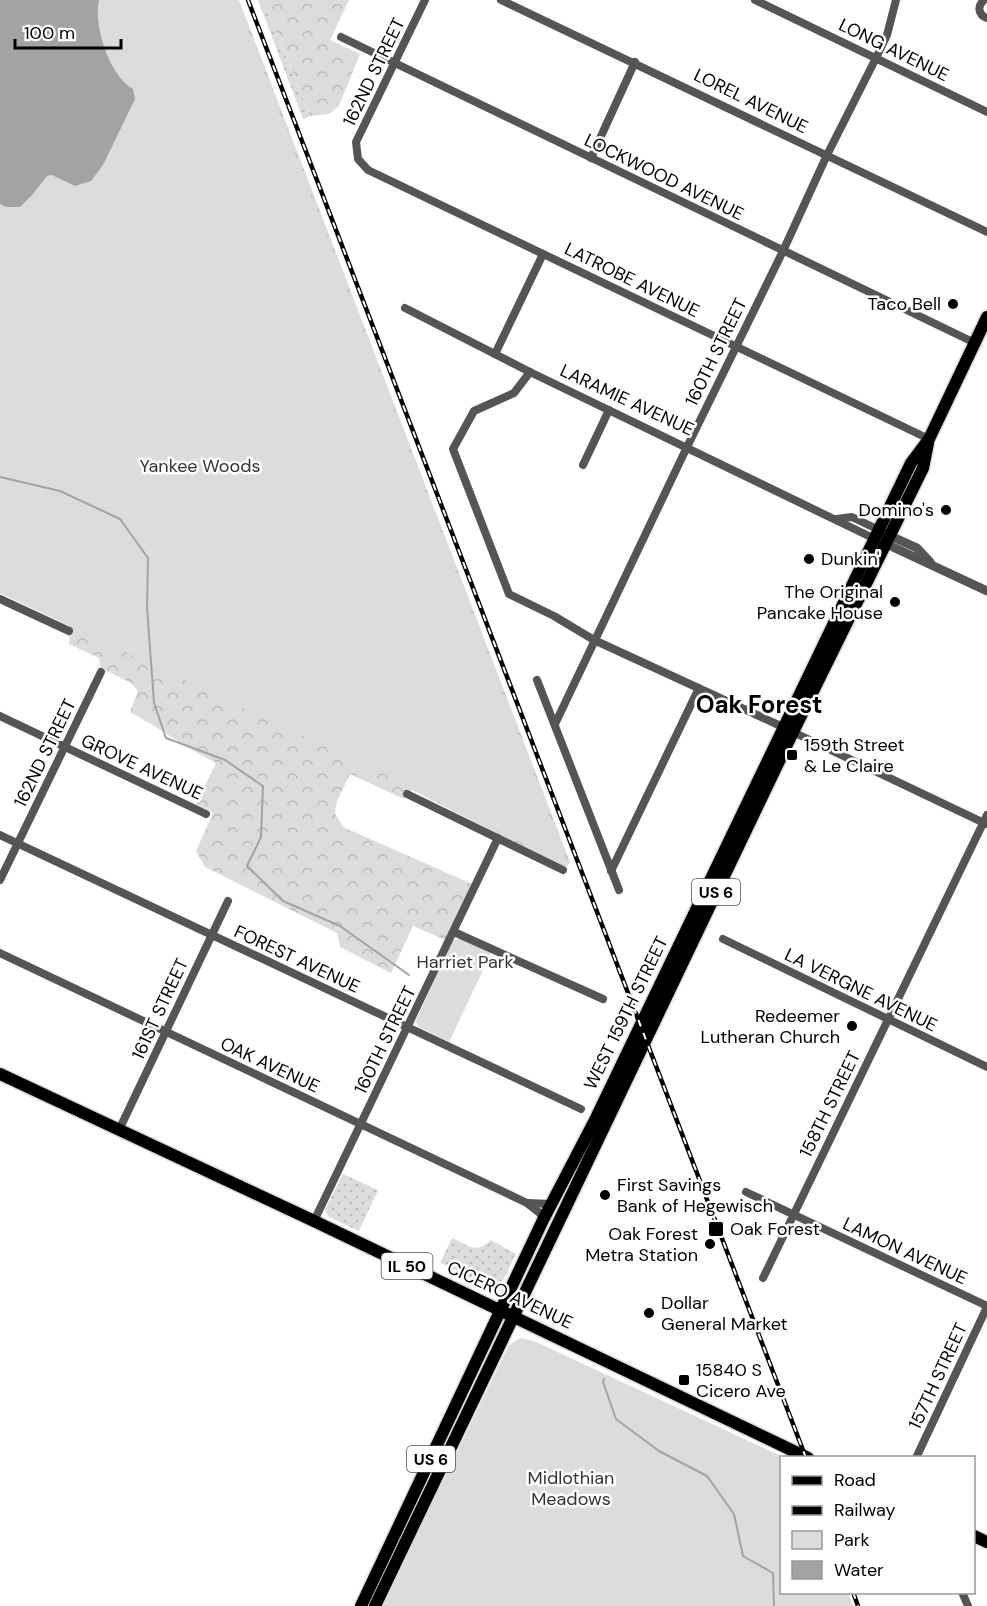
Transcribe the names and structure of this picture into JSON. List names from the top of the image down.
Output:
{
  "streets": {
    "main road": [
      "US 6",
      "WEST 159TH STREET",
      "IL 50",
      "CICERO AVENUE"
    ],
    "street": [
      "LONG AVENUE",
      "162ND STREET",
      "LOREL AVENUE",
      "LOCKWOOD AVENUE",
      "LATROBE AVENUE",
      "160TH STREET",
      "LARAMIE AVENUE",
      "GROVE AVENUE",
      "FOREST AVENUE",
      "LA VERGNE AVENUE",
      "161ST STREET",
      "OAK AVENUE",
      "158TH STREET",
      "LAMON AVENUE",
      "157TH STREET"
    ]
  },
  "crossings": [
    ["LONG AVENUE", "160TH STREET"],
    ["162ND STREET", "LOCKWOOD AVENUE"],
    ["162ND STREET", "LATROBE AVENUE"],
    ["162ND STREET", "GROVE AVENUE"],
    ["162ND STREET", "FOREST AVENUE"],
    ["LOREL AVENUE", "160TH STREET"],
    ["LOCKWOOD AVENUE", "160TH STREET"],
    ["LOCKWOOD AVENUE", "WEST 159TH STREET"],
    ["LATROBE AVENUE", "160TH STREET"],
    ["LATROBE AVENUE", "WEST 159TH STREET"],
    ["160TH STREET", "LARAMIE AVENUE"],
    ["160TH STREET", "FOREST AVENUE"],
    ["160TH STREET", "OAK AVENUE"],
    ["160TH STREET", "CICERO AVENUE"],
    ["LARAMIE AVENUE", "WEST 159TH STREET"],
    ["FOREST AVENUE", "161ST STREET"],
    ["LA VERGNE AVENUE", "158TH STREET"],
    ["161ST STREET", "OAK AVENUE"],
    ["161ST STREET", "CICERO AVENUE"],
    ["WEST 159TH STREET", "OAK AVENUE"],
    ["WEST 159TH STREET", "CICERO AVENUE"],
    ["158TH STREET", "LAMON AVENUE"],
    ["LAMON AVENUE", "157TH STREET"]
  ],
  "districts": ["Oak Forest"],
  "parks": ["Yankee Woods", "Harriet Park", "Midlothian Meadows"],
  "places": {
    "other": [
      "Taco Bell",
      "Domino's",
      "Dunkin'",
      "The Original Pancake House",
      "Redeemer Lutheran Church",
      "First Savings Bank of Hegewisch",
      "Oak Forest Metra Station",
      "Dollar General Market"
    ],
    "transit": ["159th Street & Le Claire", "Oak Forest", "15840 S Cicero Ave"]
  },
  "legend": [
    "Road",
    "Railway",
    "Park",
    "Water"
  ],
  "scale_bar": "100 m"
}
